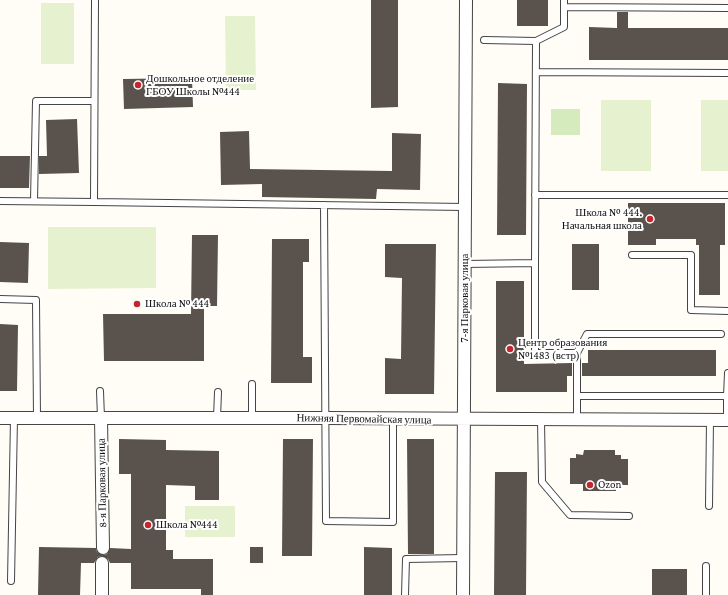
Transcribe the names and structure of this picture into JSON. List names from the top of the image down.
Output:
{
  "streets": {
    "street": ["7-я Парковая улица", "Нижняя Первомайская улица", "8-я Парковая улица"]
  },
  "crossings": [
    ["7-я Парковая улица", "Нижняя Первомайская улица"],
    ["Нижняя Первомайская улица", "8-я Парковая улица"]
  ],
  "places": [
    "Дошкольное отделение ГБОУ Школы №444",
    "Школа № 444. Начальная школа",
    "Школа № 444",
    "Центр образования №1483 (встр)",
    "Ozon",
    "Школа №444"
  ]
}
